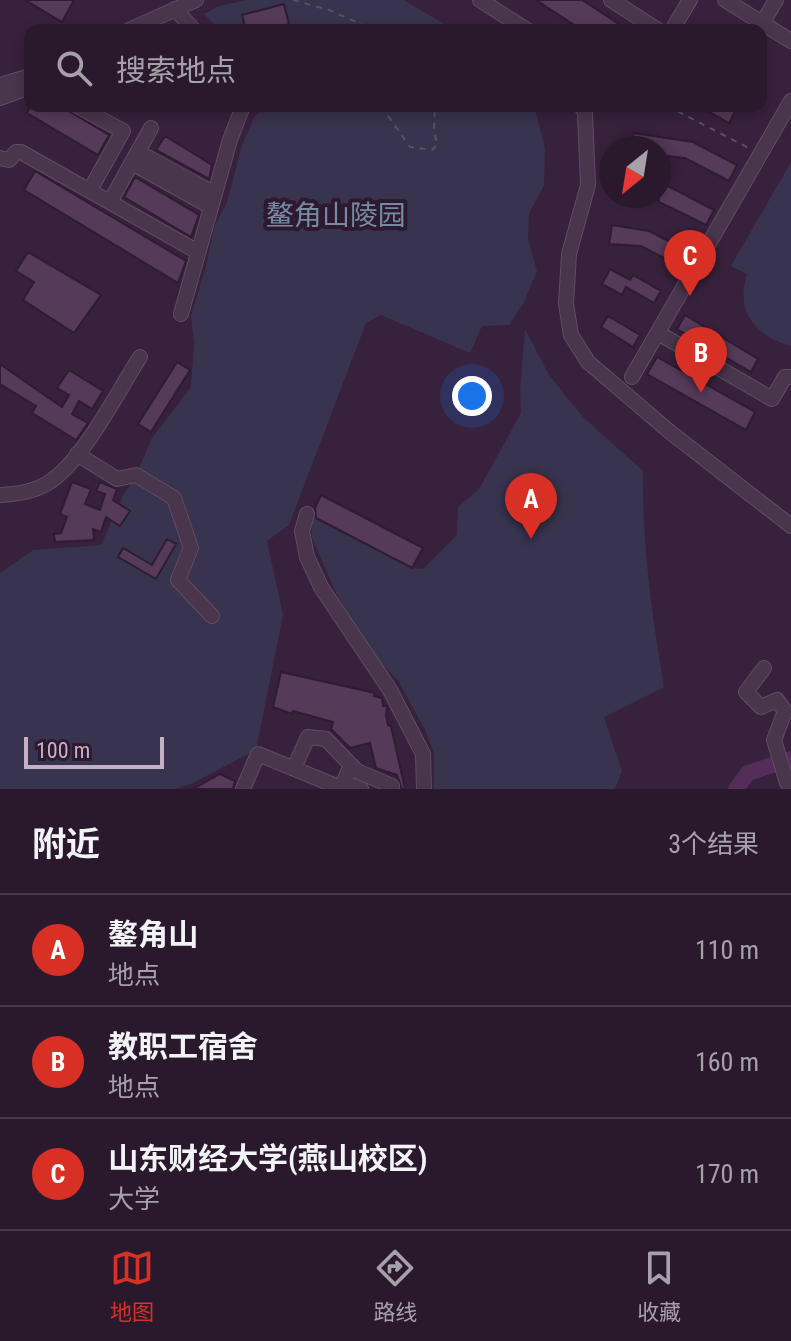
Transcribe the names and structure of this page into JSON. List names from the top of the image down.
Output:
{
  "parks": ["鳌角山陵园"],
  "scale_bar": "100 m",
  "north": "bottom left",
  "page": {
    "search": "搜索地点",
    "pins": ["C", "B", "A"],
    "scale": "100 m",
    "heading": ["附近", "3个结果"],
    "list": [
      {
        "mark": "A",
        "name": "鏊角山",
        "note": "地点",
        "value": "110 m"
      },
      {
        "mark": "B",
        "name": "教职工宿舍",
        "note": "地点",
        "value": "160 m"
      },
      {
        "mark": "C",
        "name": "山东财经大学(燕山校区)",
        "note": "大学",
        "value": "170 m"
      }
    ],
    "nav": ["地图", "路线", "收藏"]
  }
}
